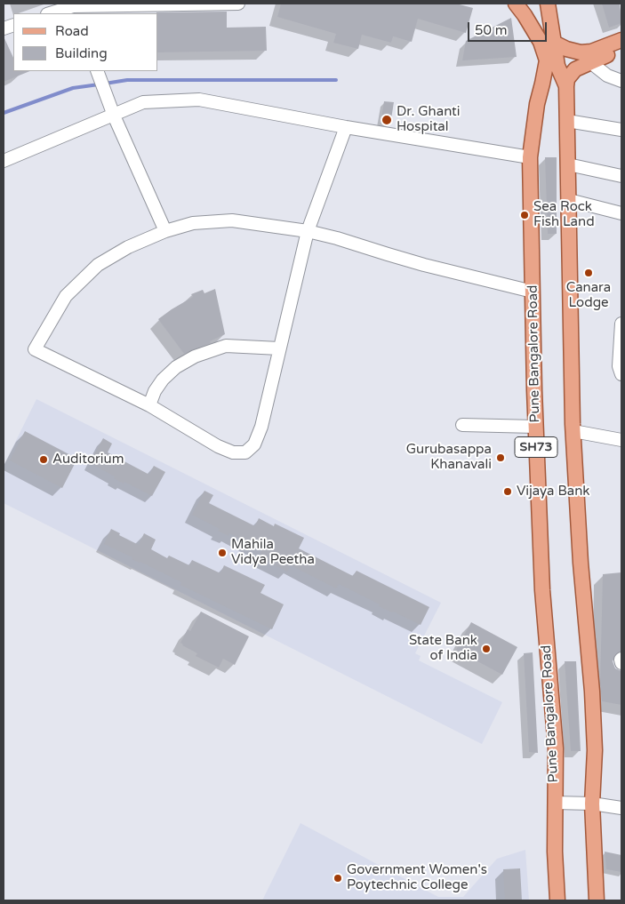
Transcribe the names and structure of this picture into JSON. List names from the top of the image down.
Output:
{
  "streets": {
    "main road": ["Pune Bangalore Road", "SH73"]
  },
  "places": [
    "Dr. Ghanti Hospital",
    "Sea Rock Fish Land",
    "Canara Lodge",
    "Gurubasappa Khanavali",
    "Auditorium",
    "Vijaya Bank",
    "Mahila Vidya Peetha",
    "State Bank of India",
    "Government Women's Poytechnic College"
  ],
  "legend": ["Road", "Building"],
  "scale_bar": "50 m"
}
